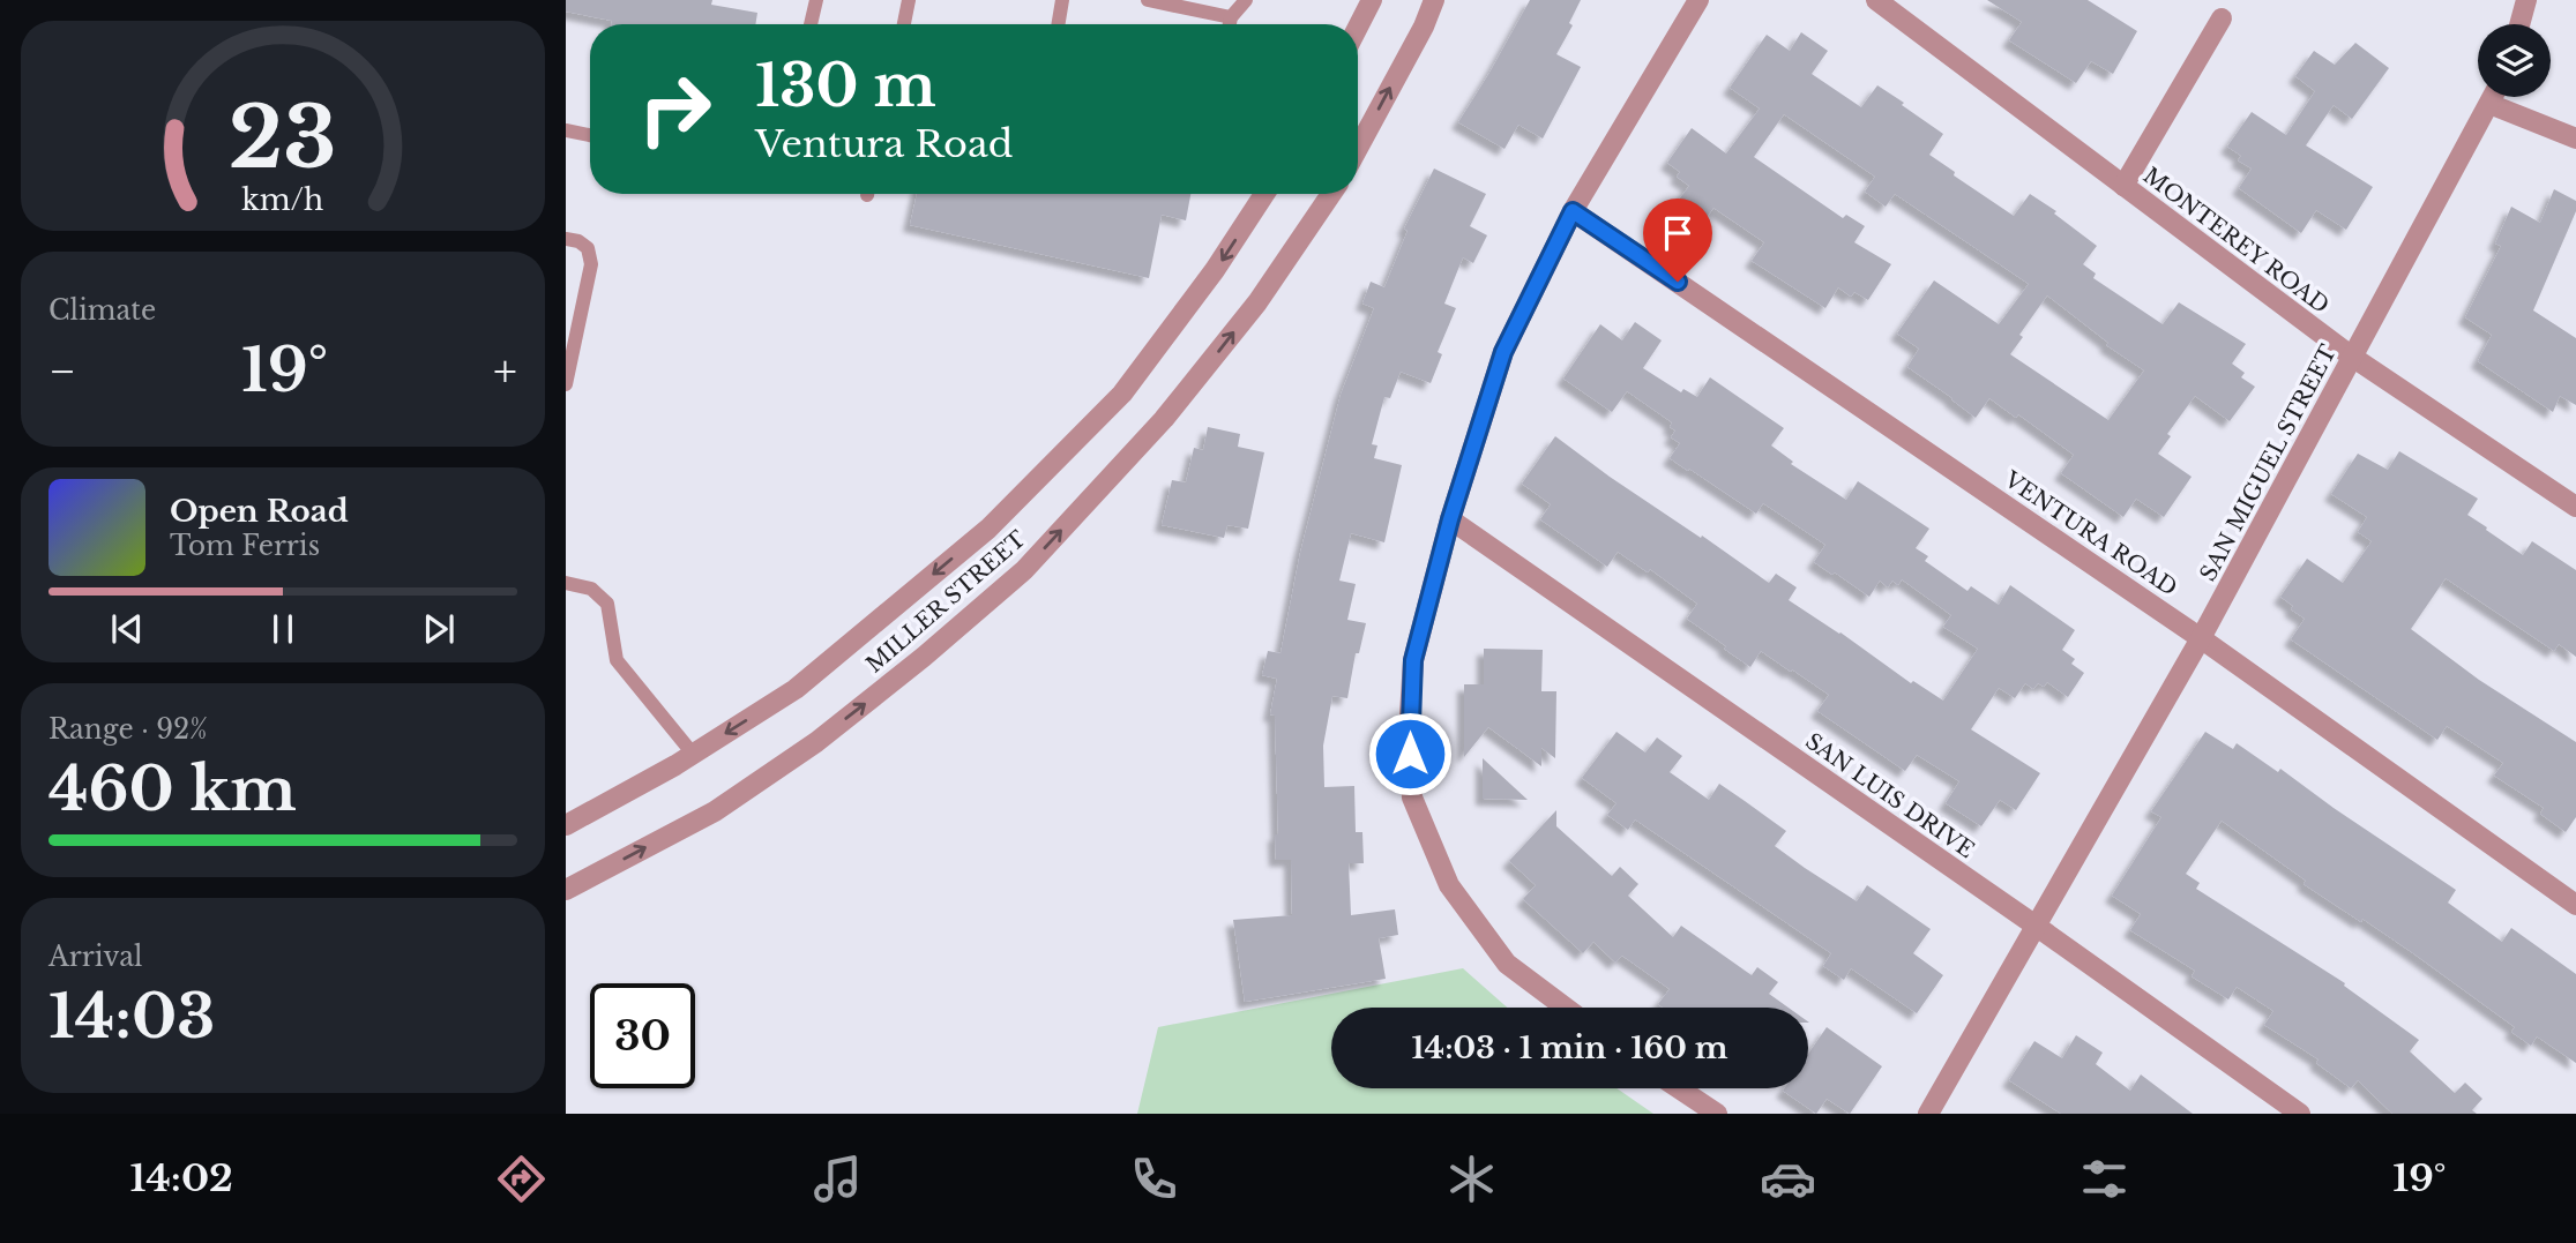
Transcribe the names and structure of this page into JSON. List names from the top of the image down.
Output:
{
  "streets": {
    "street": [
      "MONTEREY ROAD",
      "SAN MIGUEL STREET",
      "VENTURA ROAD",
      "MILLER STREET",
      "SAN LUIS DRIVE"
    ]
  },
  "crossings": [
    ["MONTEREY ROAD", "SAN MIGUEL STREET"],
    ["SAN MIGUEL STREET", "VENTURA ROAD"],
    ["SAN MIGUEL STREET", "SAN LUIS DRIVE"]
  ],
  "page": {
    "turn": ["130 m", "Ventura Road"],
    "tile": [
      "Climate",
      ["Range · 92%", "460 km"],
      ["Arrival", "14:03"]
    ],
    "heat": ["−", "19°", "+"],
    "song": ["Open Road", "Tom Ferris"],
    "limit": "30",
    "trip": "14:03 · 1 min · 160 m",
    "tabs": ["14:02", "19°"],
    "gauge": ["23", "km/h"]
  }
}
